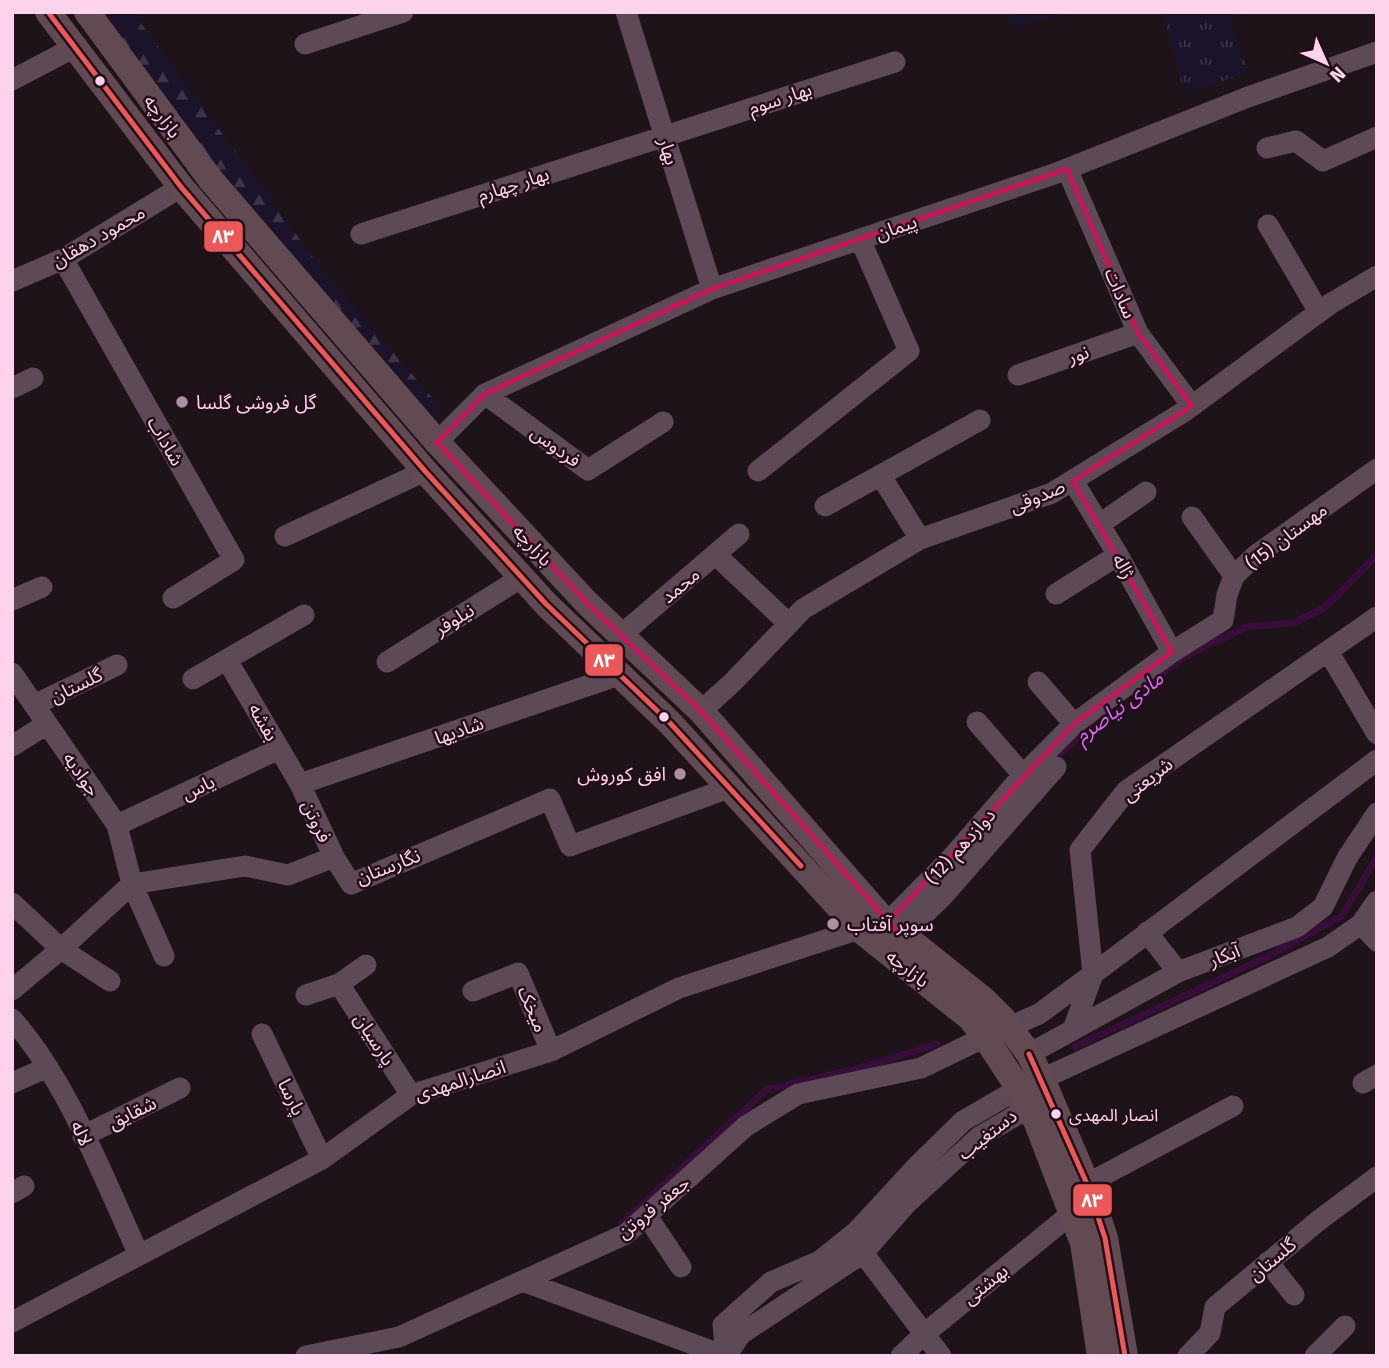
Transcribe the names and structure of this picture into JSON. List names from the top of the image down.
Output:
{
  "streets": {
    "main road": ["بازارچه"],
    "street": [
      "بهار سوم",
      "بهار",
      "بهار چهارم",
      "پیمان",
      "محمود دهقان",
      "سادات",
      "نور",
      "شاداب",
      "فردوس",
      "صدوقی",
      "مهستان (15)",
      "ژاله",
      "محمد",
      "نیلوفر",
      "گلستان",
      "بفشه",
      "شادیها",
      "جوادیه",
      "شریعتی",
      "یاس",
      "فروتن",
      "دوازدهم (12)",
      "نگارستان",
      "آبکار",
      "میخک",
      "پارسیان",
      "انصارالمهدی",
      "پارسا",
      "شقایق",
      "لاله",
      "دستغیب",
      "جعفر فروتن",
      "بهشتی"
    ]
  },
  "crossings": [
    ["بهار سوم", "بهار"],
    ["بهار سوم", "بهار چهارم"],
    ["بازارچه", "پیمان"],
    ["بازارچه", "محمود دهقان"],
    ["بازارچه", "صدوقی"],
    ["بازارچه", "محمد"],
    ["بازارچه", "نیلوفر"],
    ["بازارچه", "شادیها"],
    ["بازارچه", "دوازدهم (12)"],
    ["بازارچه", "نگارستان"],
    ["بازارچه", "آبکار"],
    ["بازارچه", "انصارالمهدی"],
    ["بازارچه", "دستغیب"],
    ["بازارچه", "جعفر فروتن"],
    ["بازارچه", "بهشتی"],
    ["بهار", "بهار چهارم"],
    ["بهار", "پیمان"],
    ["پیمان", "سادات"],
    ["پیمان", "فردوس"],
    ["محمود دهقان", "شاداب"],
    ["سادات", "نور"],
    ["سادات", "صدوقی"],
    ["صدوقی", "ژاله"],
    ["مهستان (15)", "دوازدهم (12)"],
    ["ژاله", "دوازدهم (12)"],
    ["گلستان", "جوادیه"],
    ["بفشه", "شادیها"],
    ["بفشه", "یاس"],
    ["بفشه", "فروتن"],
    ["شادیها", "فروتن"],
    ["جوادیه", "یاس"],
    ["جوادیه", "نگارستان"],
    ["فروتن", "نگارستان"],
    ["آبکار", "دستغیب"],
    ["میخک", "انصارالمهدی"],
    ["پارسیان", "انصارالمهدی"],
    ["انصارالمهدی", "پارسا"],
    ["انصارالمهدی", "لاله"],
    ["شقایق", "لاله"]
  ],
  "water": ["مادی نیاصرم"],
  "places": [
    "گل فروشی گلسا",
    "افق کوروش",
    "سوپر آفتاب",
    "انصار المهدی"
  ],
  "lines": ["transit line ۸۳"],
  "north": "bottom right"
}
